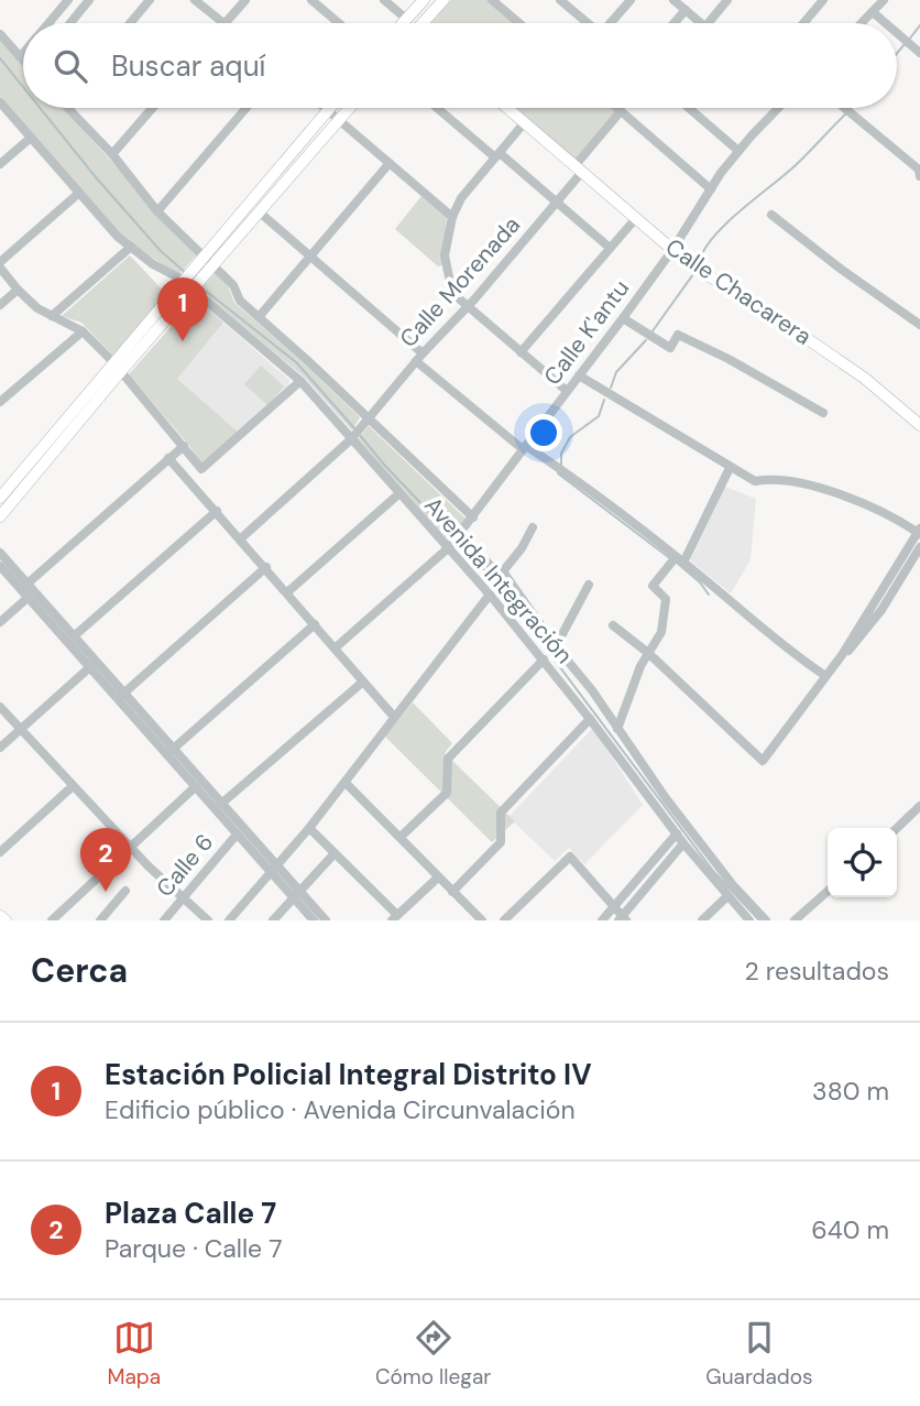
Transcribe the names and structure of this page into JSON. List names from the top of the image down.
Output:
{
  "streets": {
    "main road": ["Calle Chacarera"],
    "street": [
      "Calle Morenada",
      "Calle K'antu",
      "Avenida Integración",
      "Calle 6"
    ]
  },
  "crossings": [
    ["Calle Morenada", "Calle Chacarera"],
    ["Calle Morenada", "Avenida Integración"],
    ["Calle Chacarera", "Calle K'antu"],
    ["Calle K'antu", "Avenida Integración"]
  ],
  "page": {
    "search": "Buscar aquí",
    "pins": ["1", "2"],
    "heading": ["Cerca", "2 resultados"],
    "list": [
      {
        "mark": "1",
        "name": "Estación Policial Integral Distrito IV",
        "note": "Edificio público · Avenida Circunvalación",
        "value": "380 m"
      },
      {
        "mark": "2",
        "name": "Plaza Calle 7",
        "note": "Parque · Calle 7",
        "value": "640 m"
      }
    ],
    "nav": ["Mapa", "Cómo llegar", "Guardados"]
  }
}
